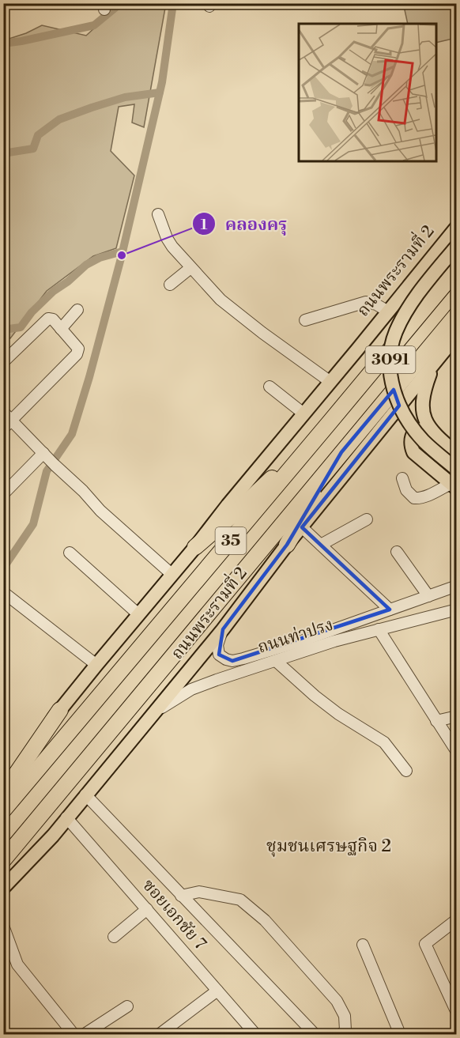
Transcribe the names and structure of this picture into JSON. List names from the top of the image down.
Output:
{
  "streets": {
    "highway": ["ถนนพระรามที่ 2", "35"],
    "main road": ["3091"],
    "street": ["ถนนท่าปรง", "ซอยเอกชัย 7"]
  },
  "crossings": [
    ["ถนนพระรามที่ 2", "ถนนท่าปรง"],
    ["ถนนพระรามที่ 2", "ซอยเอกชัย 7"]
  ],
  "districts": ["ชุมชนเศรษฐกิจ 2"],
  "places": ["คลองครุ"]
}
